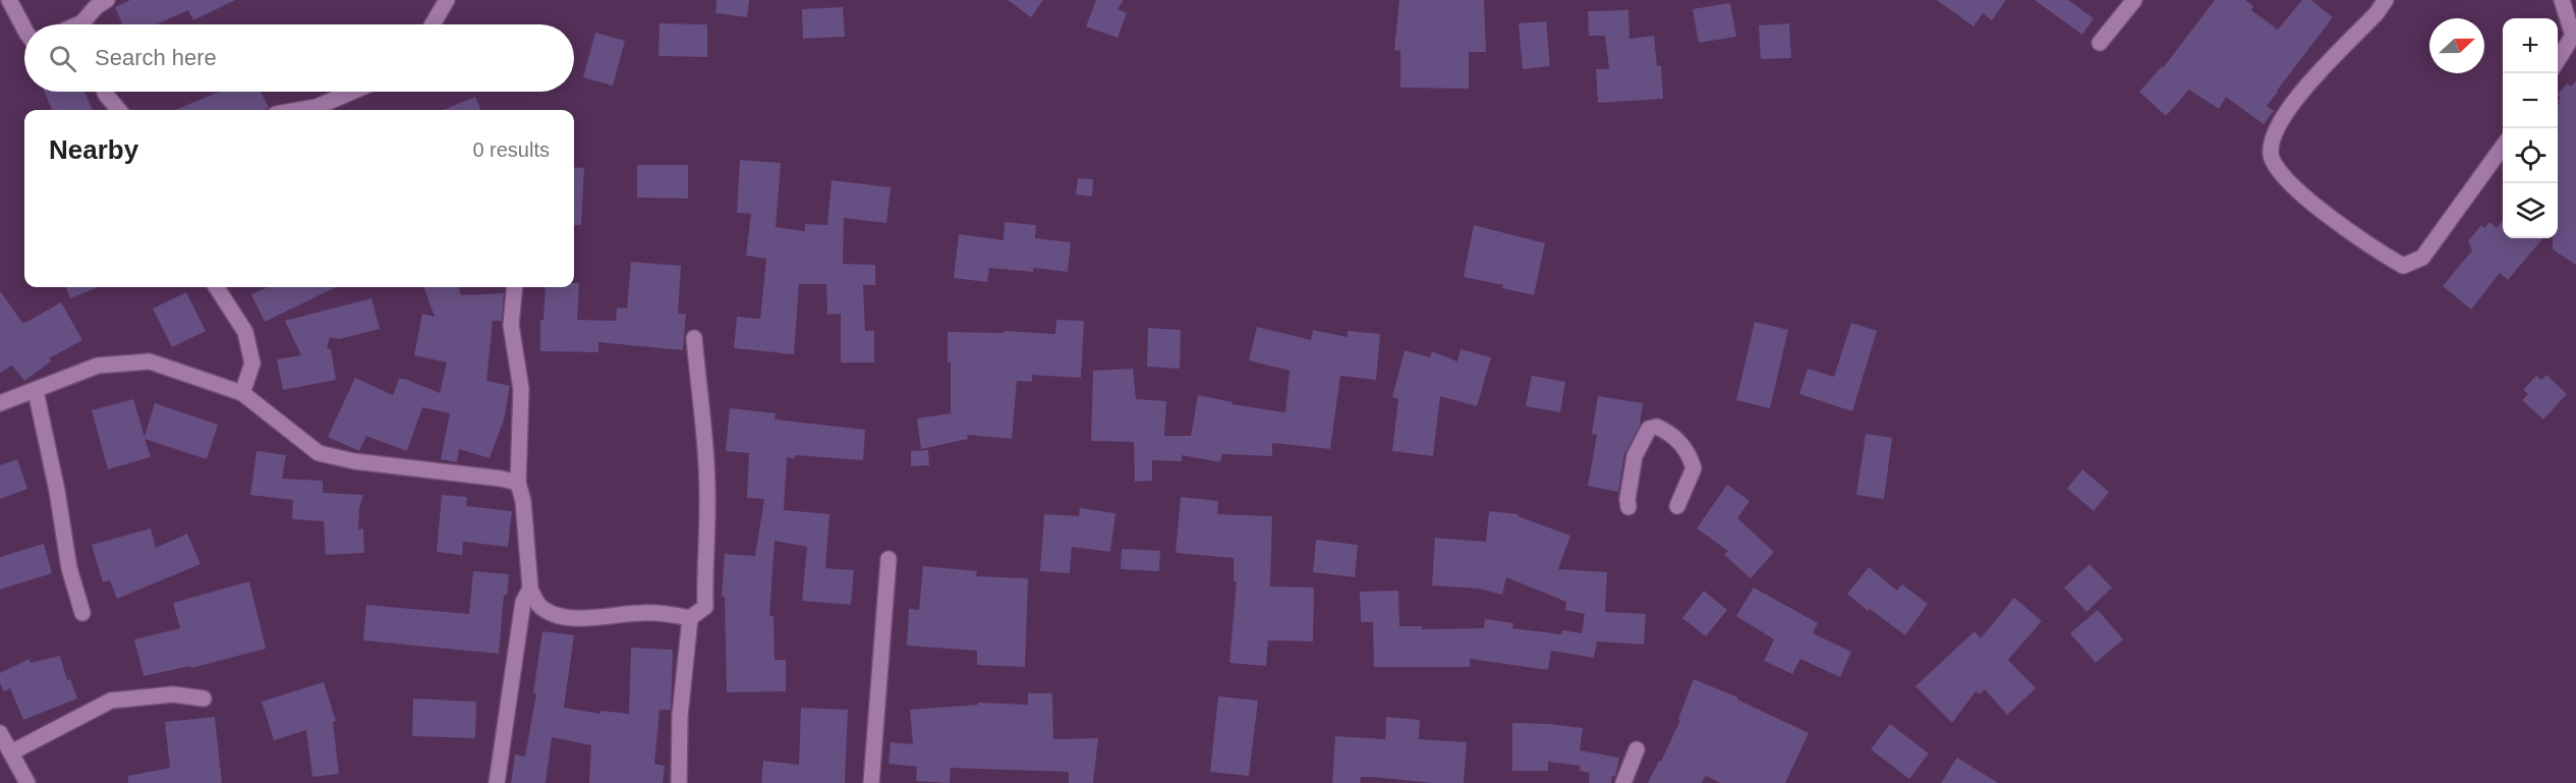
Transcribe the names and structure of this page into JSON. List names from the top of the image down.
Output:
{
  "north": "right",
  "page": {
    "map_buttons": ["+", "−"],
    "search": "Search here",
    "heading": ["Nearby", "0 results"]
  }
}
